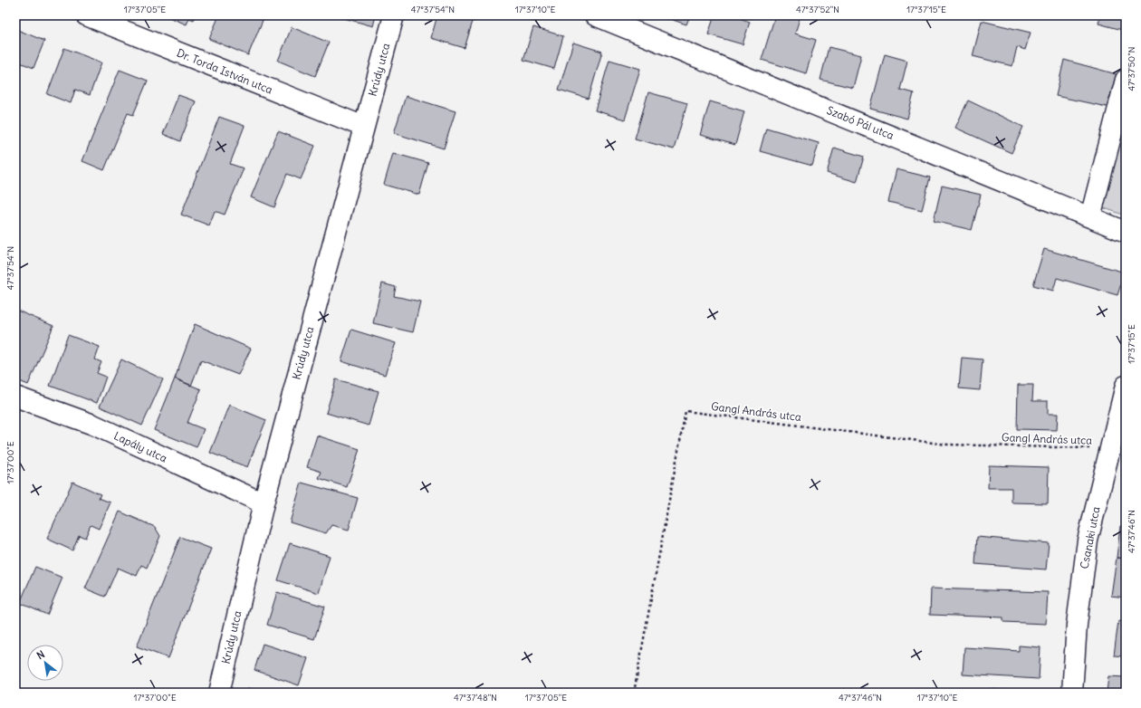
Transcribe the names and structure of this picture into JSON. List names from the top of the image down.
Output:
{
  "streets": {
    "street": [
      "Krúdy utca",
      "Dr. Torda István utca",
      "Szabó Pál utca",
      "Lapály utca",
      "Csanaki utca"
    ],
    "path": ["Gangl András utca"]
  },
  "crossings": [
    ["Krúdy utca", "Dr. Torda István utca"],
    ["Krúdy utca", "Lapály utca"],
    ["Gangl András utca", "Csanaki utca"]
  ],
  "north": "top left",
  "coordinates": [
    "17°37'05\"E",
    "47°37'54\"N",
    "17°37'10\"E",
    "47°37'52\"N",
    "17°37'15\"E",
    "47°37'50\"N",
    "17°37'00\"E",
    "47°37'46\"N",
    "47°37'48\"N"
  ]
}
